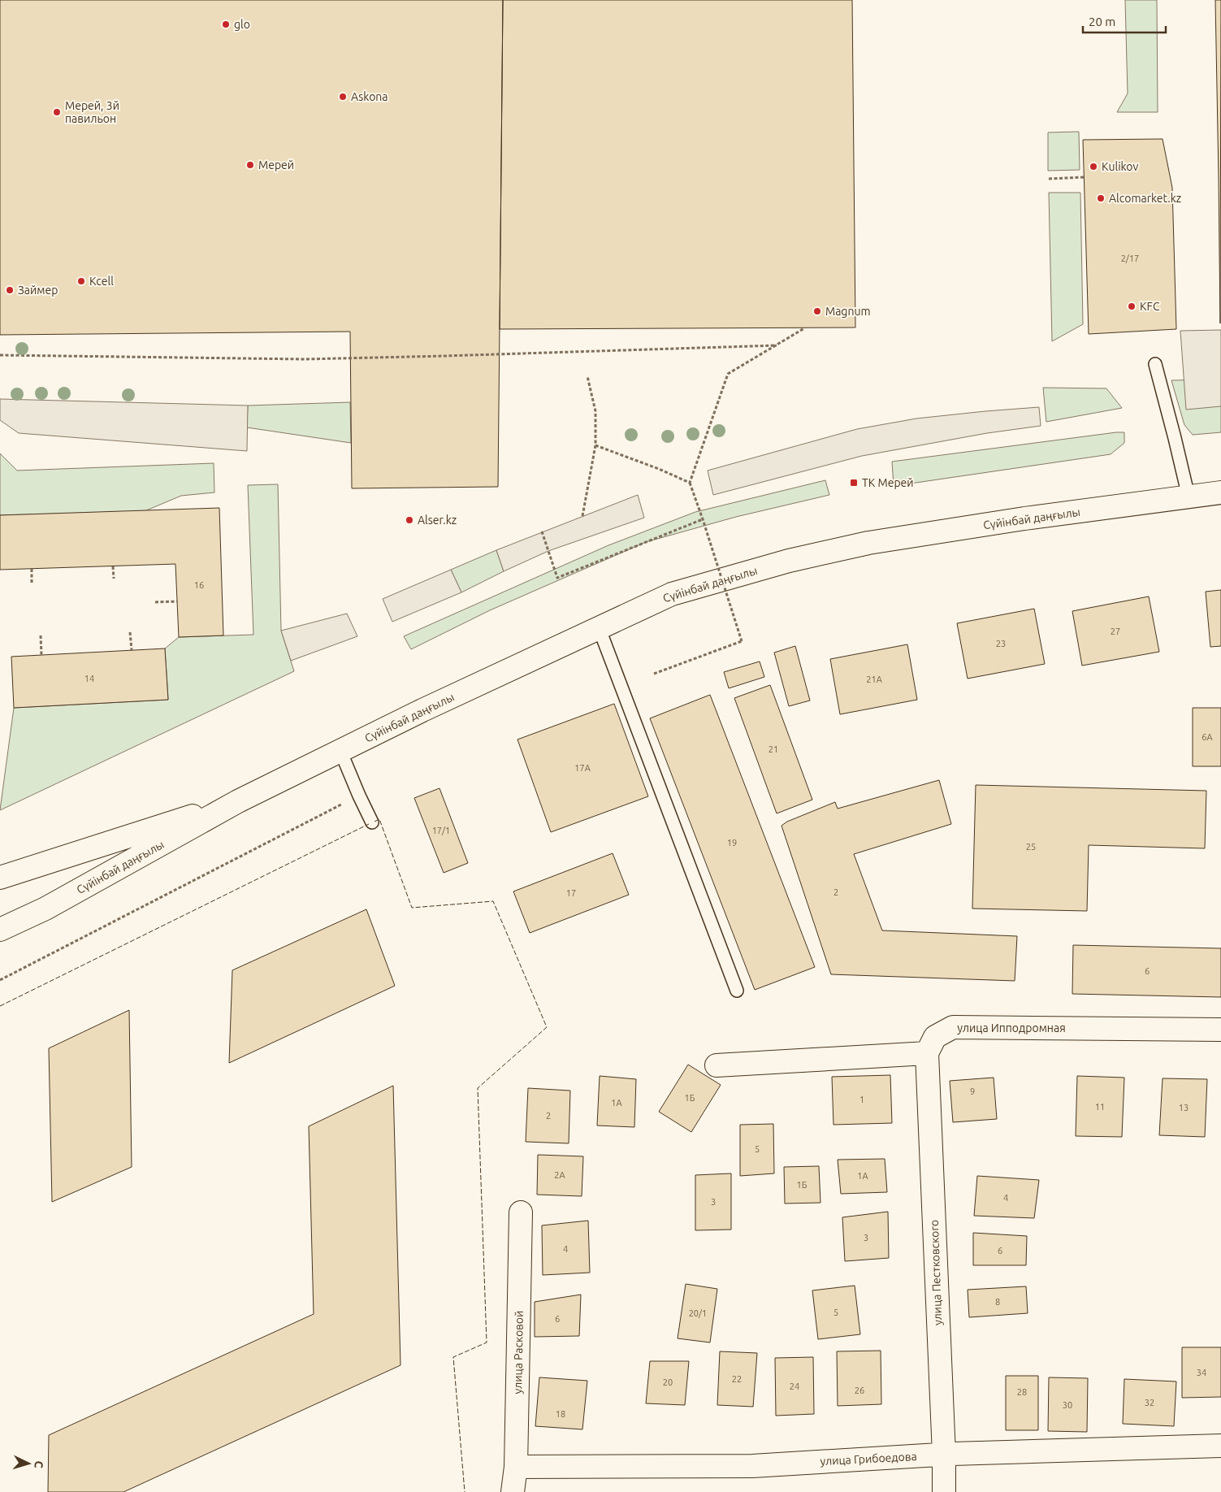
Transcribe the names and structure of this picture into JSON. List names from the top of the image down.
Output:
{
  "streets": {
    "street": [
      "Сүйінбай даңғылы",
      "улица Ипподромная",
      "улица Пестковского",
      "улица Расковой",
      "улица Грибоедова"
    ]
  },
  "crossings": [
    ["улица Ипподромная", "улица Пестковского"],
    ["улица Пестковского", "улица Грибоедова"],
    ["улица Расковой", "улица Грибоедова"]
  ],
  "places": {
    "other": [
      "glo",
      "Askona",
      "Мерей, 3й павильон",
      "Мерей",
      "Kulikov",
      "Alcomarket.kz",
      "Kcell",
      "Займер",
      "KFC",
      "Magnum",
      "Alser.kz"
    ],
    "transit": ["ТК Мерей"]
  },
  "house_numbers": [
    "2/17",
    "16",
    "27",
    "23",
    "14",
    "21А",
    "6А",
    "21",
    "17А",
    "17/1",
    "19",
    "25",
    "2",
    "17",
    "6",
    "9",
    "1Б",
    "1",
    "1А",
    "11",
    "13",
    "2",
    "5",
    "2А",
    "1А",
    "1Б",
    "4",
    "3",
    "3",
    "4",
    "6",
    "8",
    "5",
    "20/1",
    "6",
    "34",
    "22",
    "20",
    "24",
    "26",
    "28",
    "32",
    "30",
    "18"
  ],
  "scale_bar": "20 m",
  "north": "right"
}
